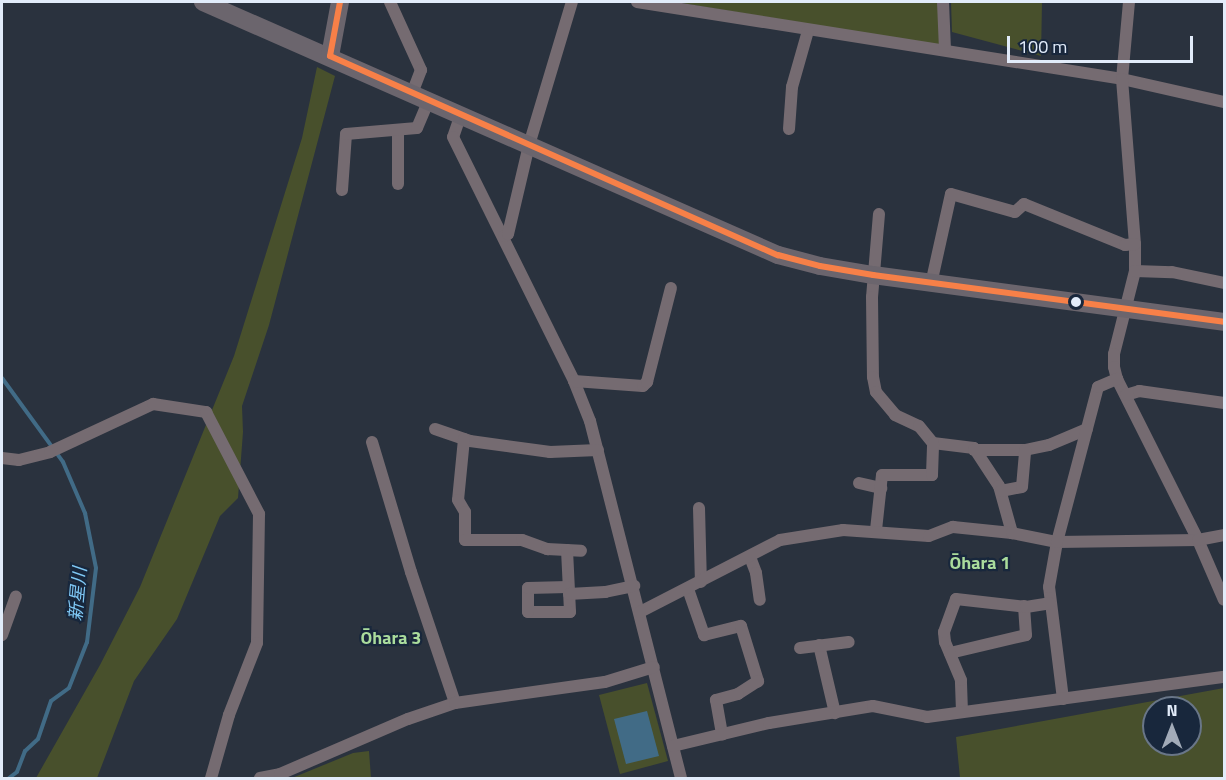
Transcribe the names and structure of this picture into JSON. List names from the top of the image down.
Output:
{
  "districts": ["Ōhara 1", "Ōhara 3"],
  "water": ["新星川"],
  "scale_bar": "100 m",
  "north": "top"
}
